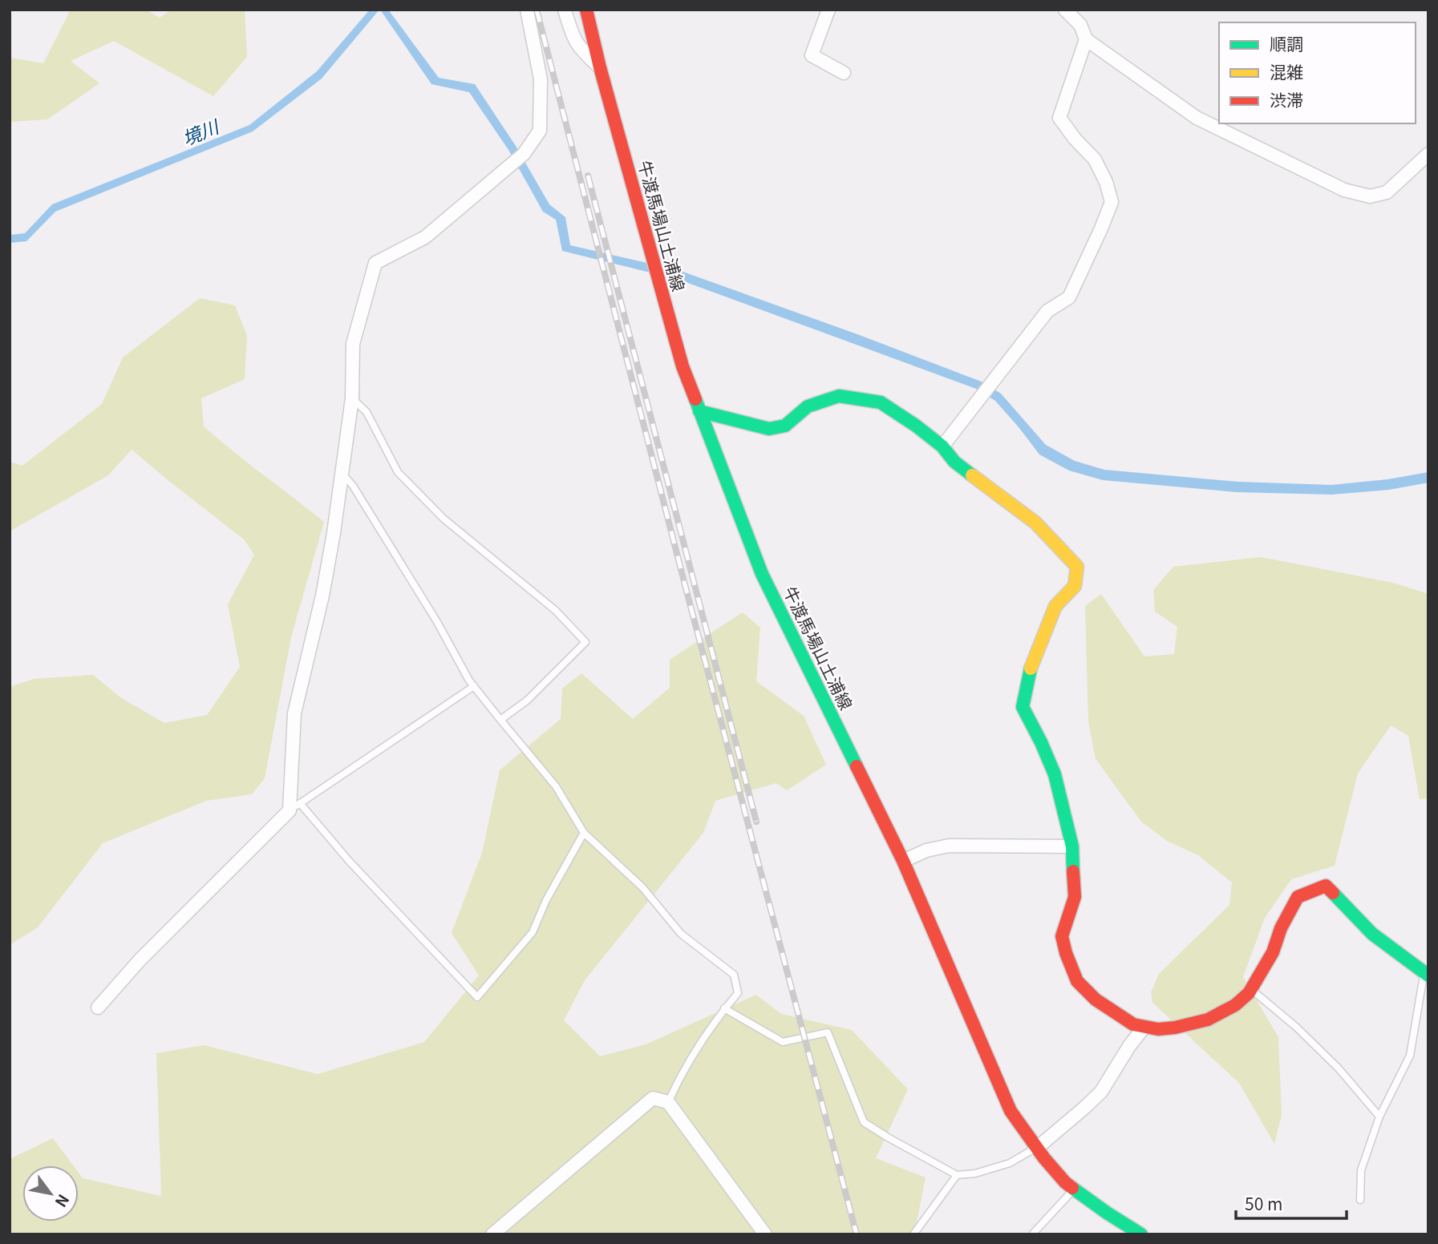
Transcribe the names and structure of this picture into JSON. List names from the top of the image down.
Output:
{
  "streets": {
    "main road": ["牛渡馬場山土浦線"]
  },
  "water": ["境川"],
  "legend": ["順調", "混雑", "渋滞"],
  "scale_bar": "50 m",
  "north": "bottom right"
}
